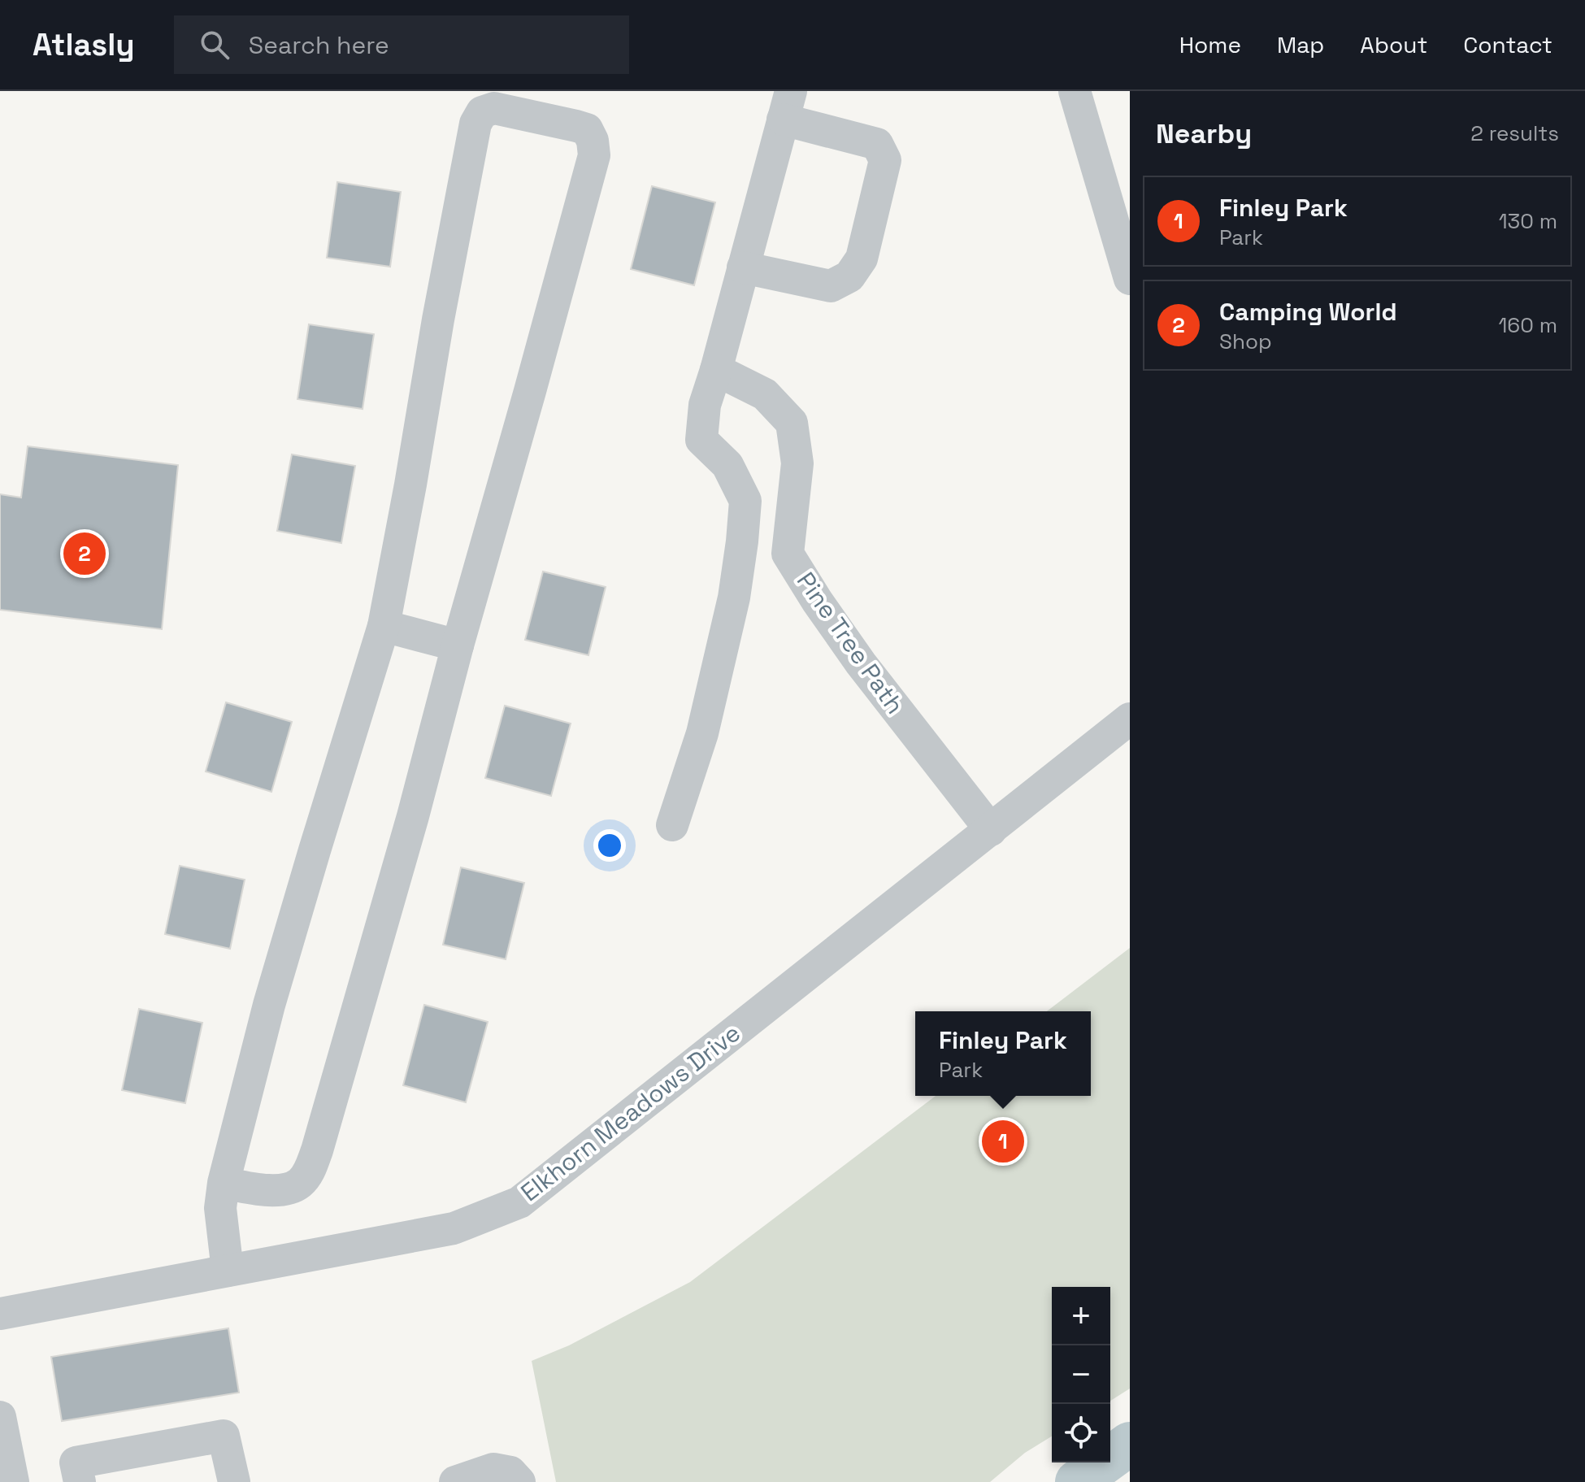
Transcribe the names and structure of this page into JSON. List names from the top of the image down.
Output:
{
  "streets": {
    "street": ["Pine Tree Path", "Elkhorn Meadows Drive"]
  },
  "crossings": [
    ["Pine Tree Path", "Elkhorn Meadows Drive"]
  ],
  "page": {
    "header": "Atlasly",
    "search": "Search here",
    "nav": [
      "Home",
      "Map",
      "About",
      "Contact"
    ],
    "heading": ["Nearby", "2 results"],
    "list": [
      {
        "mark": "1",
        "name": "Finley Park",
        "note": "Park",
        "value": "130 m"
      },
      {
        "mark": "2",
        "name": "Camping World",
        "note": "Shop",
        "value": "160 m"
      }
    ],
    "pins": ["2", "1"],
    "popup": ["Finley Park", "Park"],
    "map_buttons": ["+", "−"]
  }
}
